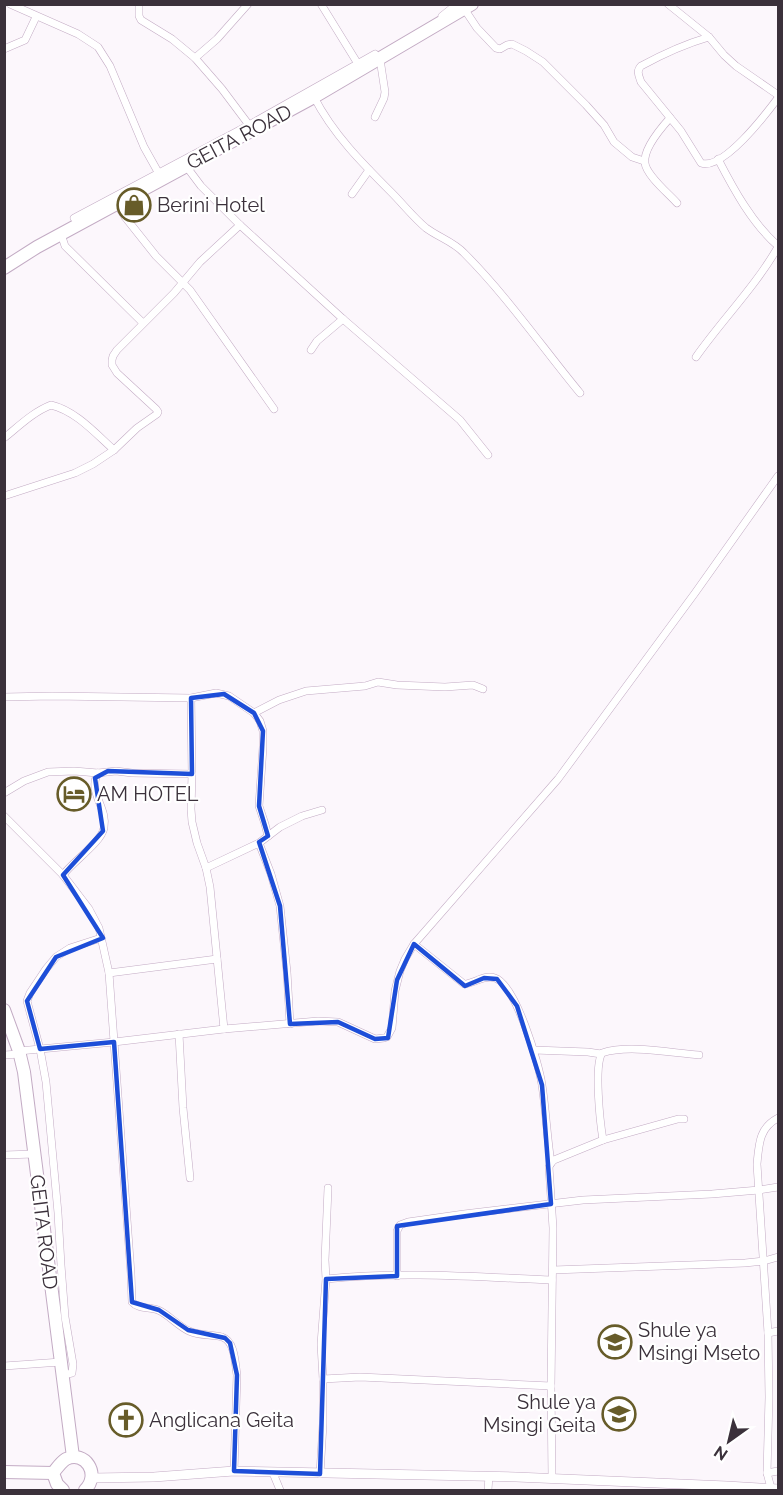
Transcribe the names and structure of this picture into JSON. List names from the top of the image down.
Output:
{
  "streets": {
    "highway": ["GEITA ROAD"]
  },
  "places": {
    "shop": ["Berini Hotel"],
    "hotel": ["AM HOTEL"],
    "school or university": ["Shule ya Msingi Mseto", "Shule ya Msingi Geita"],
    "church": ["Anglicana Geita"]
  },
  "north": "bottom left"
}
